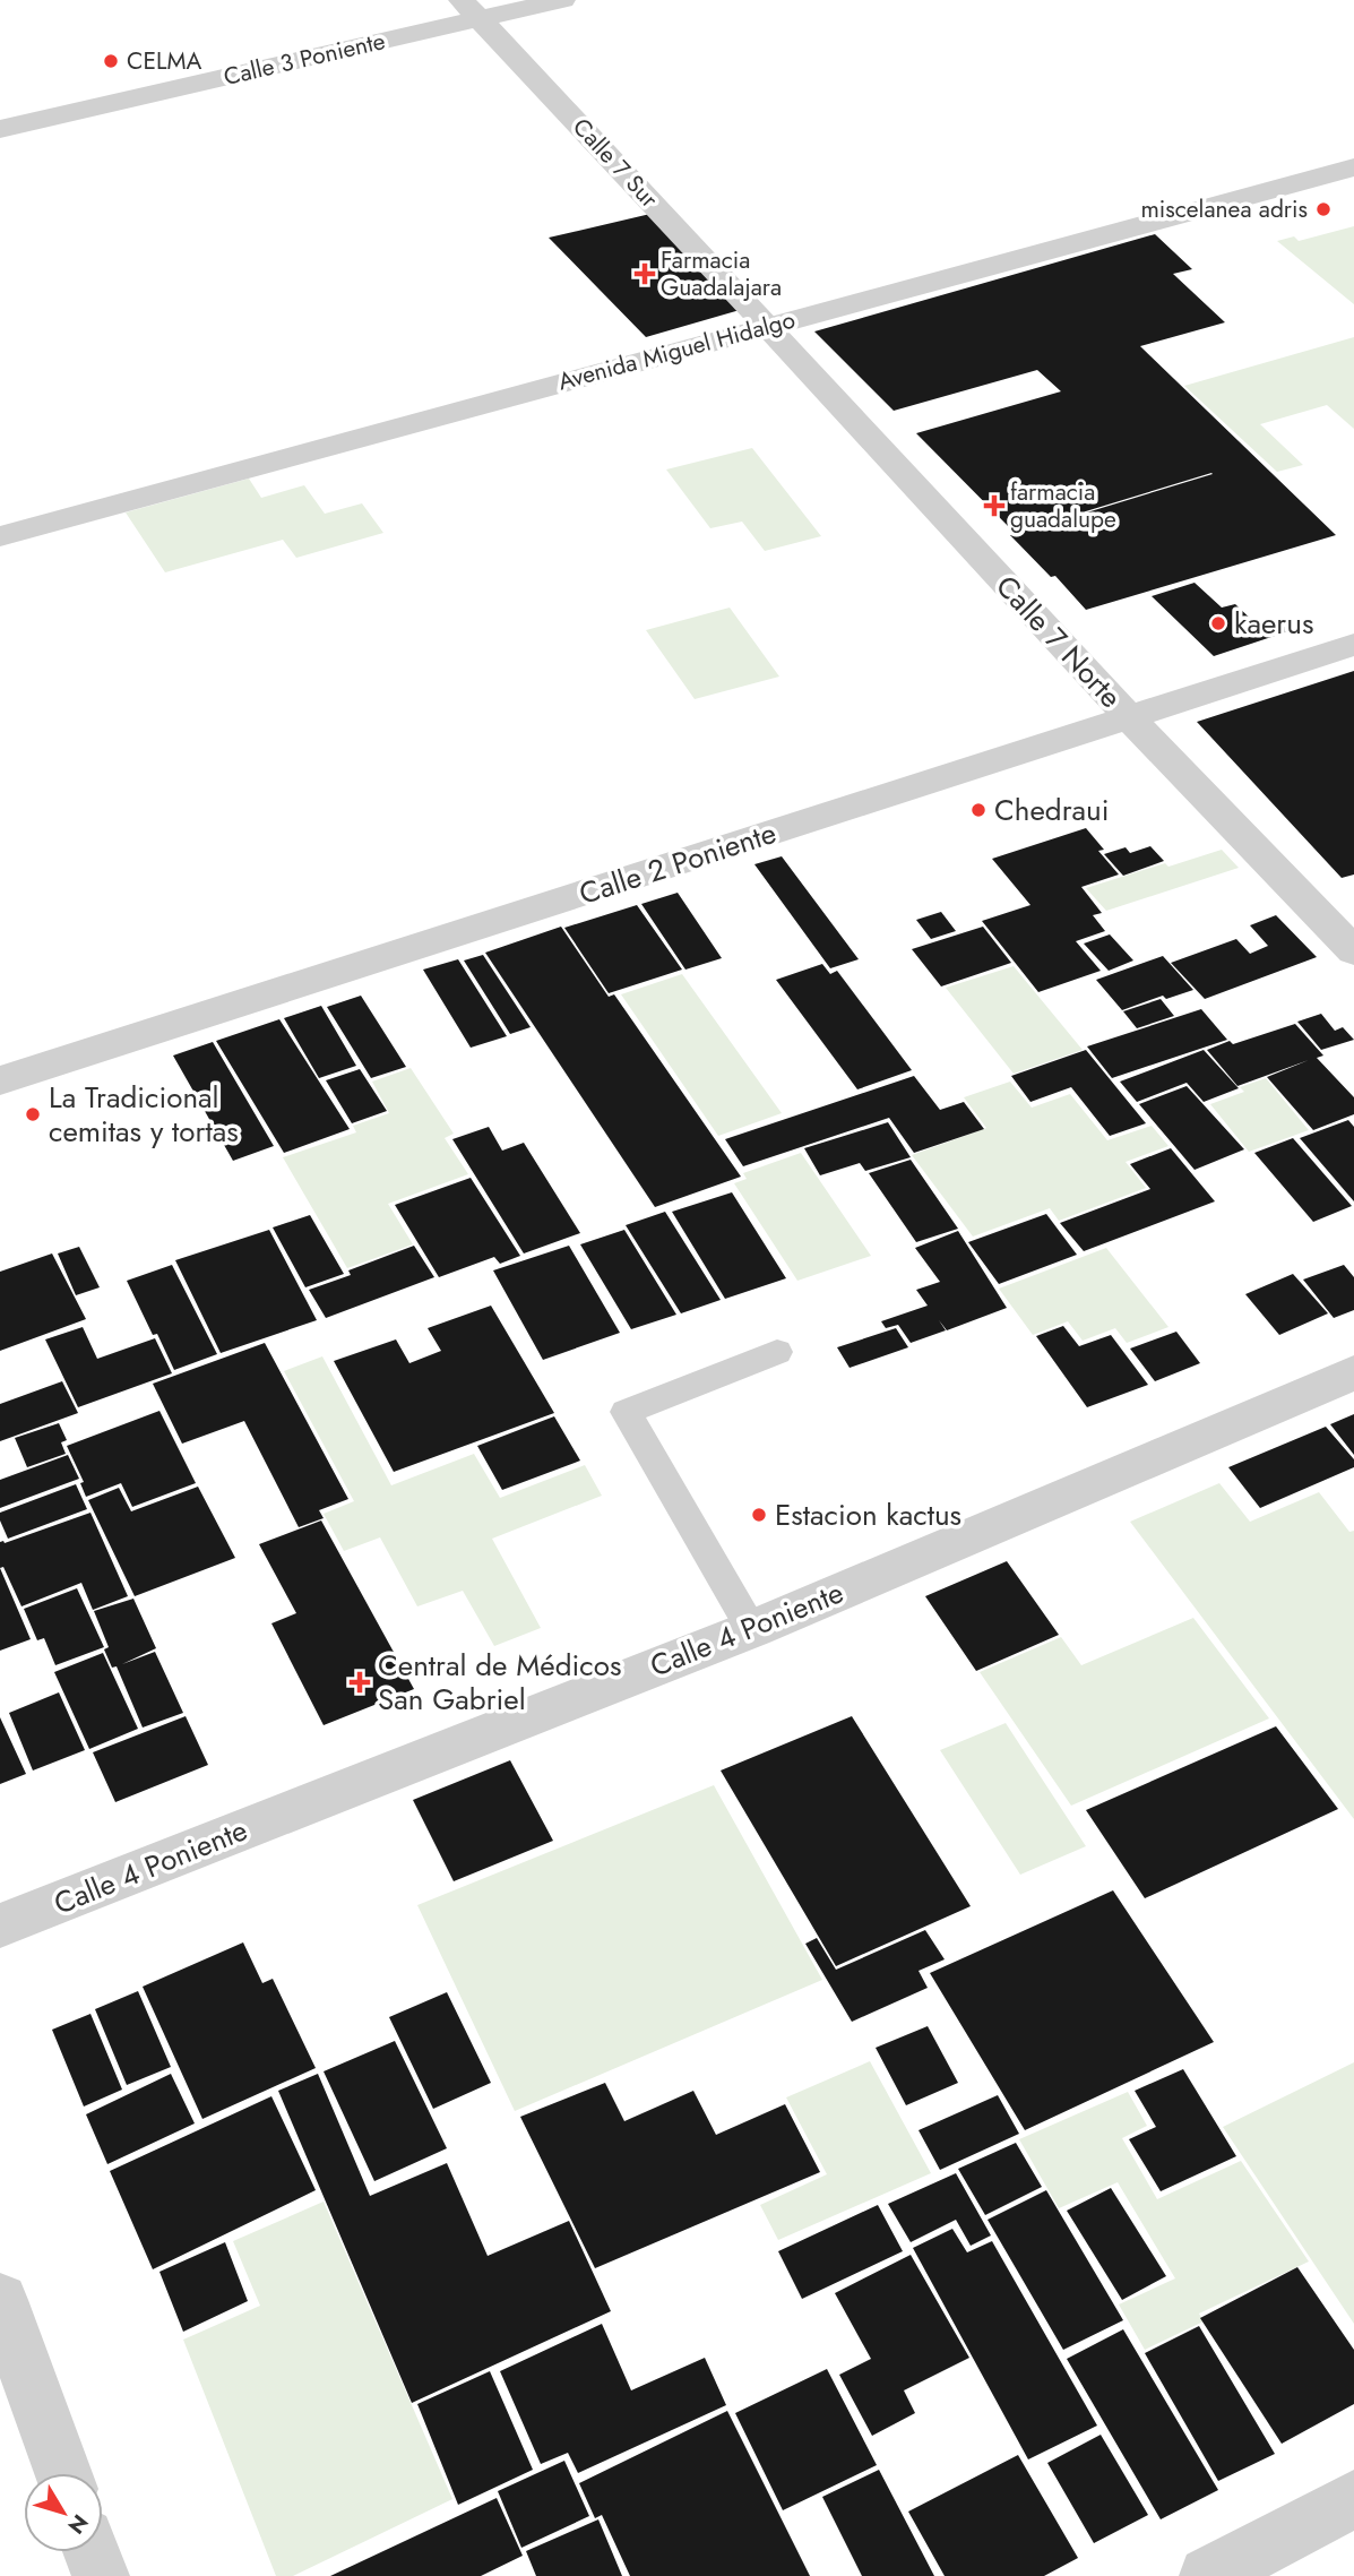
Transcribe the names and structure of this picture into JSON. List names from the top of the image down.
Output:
{
  "streets": {
    "street": [
      "Calle 3 Poniente",
      "Calle 7 Sur",
      "Avenida Miguel Hidalgo",
      "Calle 7 Norte",
      "Calle 2 Poniente",
      "Calle 4 Poniente"
    ]
  },
  "crossings": [
    ["Calle 3 Poniente", "Calle 7 Sur"],
    ["Calle 7 Sur", "Avenida Miguel Hidalgo"],
    ["Calle 7 Sur", "Calle 7 Norte"],
    ["Avenida Miguel Hidalgo", "Calle 7 Norte"],
    ["Calle 7 Norte", "Calle 2 Poniente"]
  ],
  "places": {
    "other": [
      "CELMA",
      "miscelanea adris",
      "kaerus",
      "Chedraui",
      "La Tradicional cemitas y tortas",
      "Estacion kactus"
    ],
    "health": ["Farmacia Guadalajara", "farmacia guadalupe", "Central de Médicos San Gabriel"]
  },
  "north": "bottom right"
}
